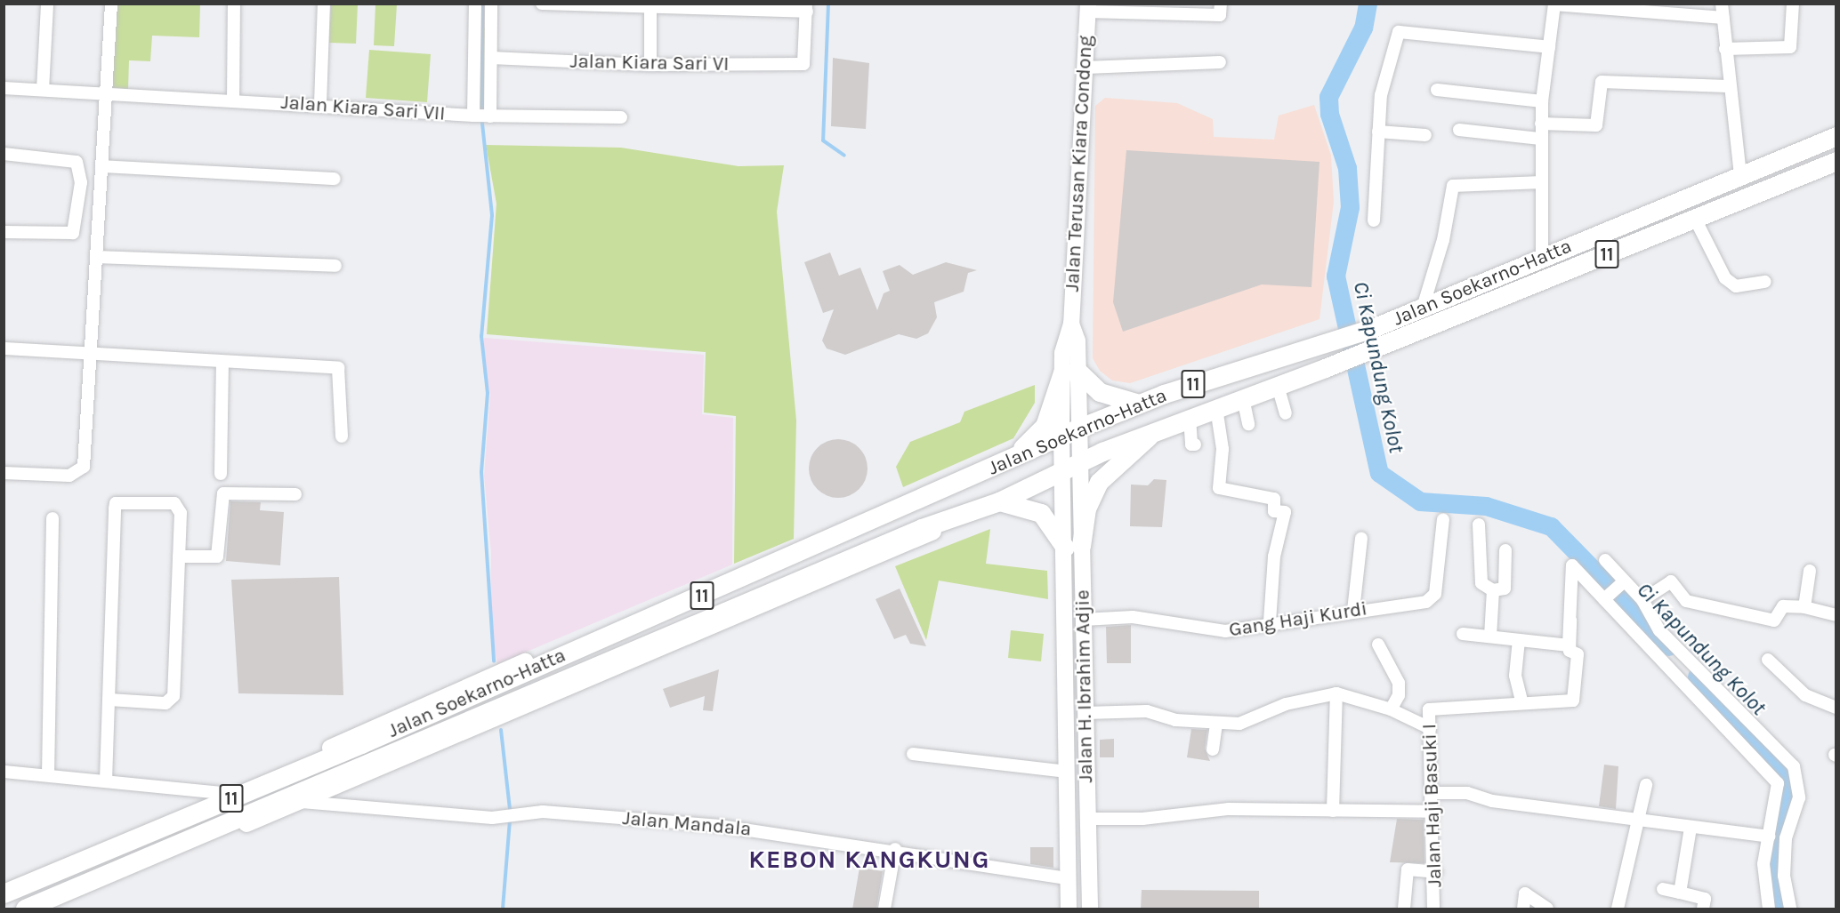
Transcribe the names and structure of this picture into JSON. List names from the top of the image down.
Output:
{
  "streets": {
    "highway": ["11", "Jalan Soekarno-Hatta"],
    "main road": ["Jalan Terusan Kiara Condong", "Jalan H. Ibrahim Adjie"],
    "street": [
      "Jalan Kiara Sari VI",
      "Jalan Kiara Sari VII",
      "Gang Haji Kurdi",
      "Jalan Haji Basuki I",
      "Jalan Mandala"
    ]
  },
  "crossings": [
    ["Jalan Terusan Kiara Condong", "Jalan Soekarno-Hatta"],
    ["Jalan Terusan Kiara Condong", "Jalan H. Ibrahim Adjie"],
    ["Jalan Soekarno-Hatta", "Jalan H. Ibrahim Adjie"],
    ["Jalan Soekarno-Hatta", "Jalan Mandala"],
    ["Gang Haji Kurdi", "Jalan H. Ibrahim Adjie"],
    ["Jalan H. Ibrahim Adjie", "Jalan Mandala"]
  ],
  "districts": ["KEBON KANGKUNG"],
  "water": ["Ci Kapundung Kolot"]
}
